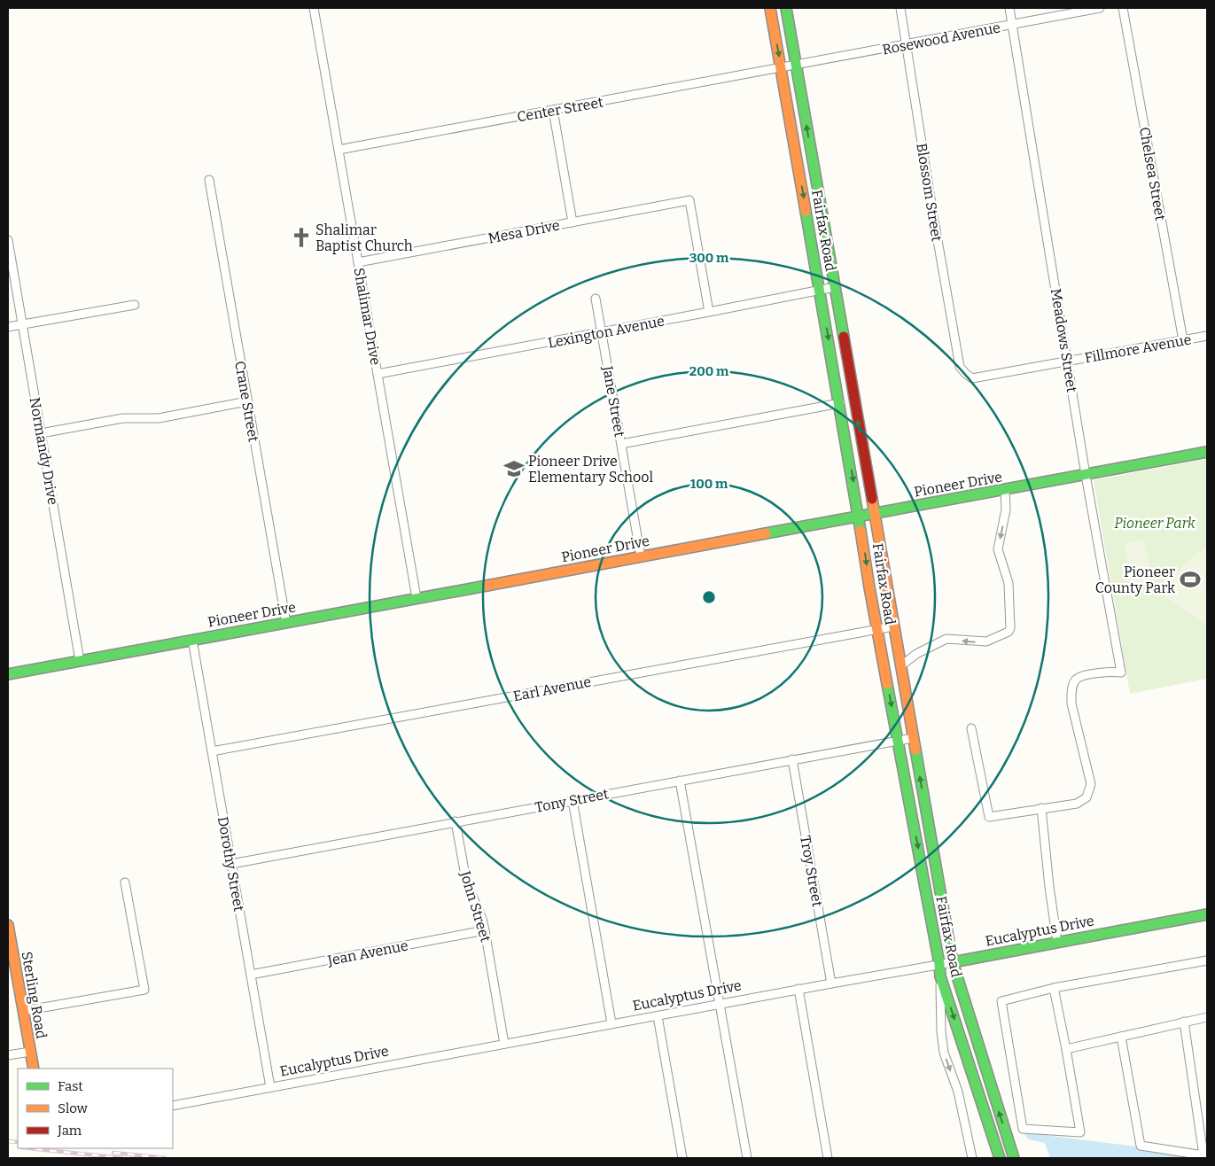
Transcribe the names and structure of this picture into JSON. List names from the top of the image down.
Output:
{
  "streets": {
    "main road": [
      "Fairfax Road",
      "Pioneer Drive",
      "Eucalyptus Drive",
      "Sterling Road"
    ],
    "street": [
      "Rosewood Avenue",
      "Center Street",
      "Chelsea Street",
      "Blossom Street",
      "Mesa Drive",
      "Shalimar Drive",
      "Lexington Avenue",
      "Meadows Street",
      "Fillmore Avenue",
      "Crane Street",
      "Jane Street",
      "Normandy Drive",
      "Earl Avenue",
      "Tony Street",
      "Dorothy Street",
      "Troy Street",
      "John Street",
      "Jean Avenue"
    ]
  },
  "crossings": [
    ["Rosewood Avenue", "Center Street"],
    ["Rosewood Avenue", "Blossom Street"],
    ["Rosewood Avenue", "Fairfax Road"],
    ["Rosewood Avenue", "Meadows Street"],
    ["Center Street", "Fairfax Road"],
    ["Center Street", "Shalimar Drive"],
    ["Chelsea Street", "Fillmore Avenue"],
    ["Blossom Street", "Fillmore Avenue"],
    ["Fairfax Road", "Lexington Avenue"],
    ["Fairfax Road", "Pioneer Drive"],
    ["Fairfax Road", "Earl Avenue"],
    ["Fairfax Road", "Tony Street"],
    ["Fairfax Road", "Eucalyptus Drive"],
    ["Mesa Drive", "Shalimar Drive"],
    ["Mesa Drive", "Lexington Avenue"],
    ["Shalimar Drive", "Lexington Avenue"],
    ["Shalimar Drive", "Pioneer Drive"],
    ["Lexington Avenue", "Jane Street"],
    ["Meadows Street", "Fillmore Avenue"],
    ["Meadows Street", "Pioneer Drive"],
    ["Crane Street", "Pioneer Drive"],
    ["Jane Street", "Pioneer Drive"],
    ["Normandy Drive", "Pioneer Drive"],
    ["Pioneer Drive", "Dorothy Street"],
    ["Earl Avenue", "Dorothy Street"],
    ["Tony Street", "Dorothy Street"],
    ["Tony Street", "Troy Street"],
    ["Tony Street", "John Street"],
    ["Dorothy Street", "Eucalyptus Drive"],
    ["Dorothy Street", "Jean Avenue"],
    ["Troy Street", "Eucalyptus Drive"],
    ["John Street", "Eucalyptus Drive"],
    ["John Street", "Jean Avenue"]
  ],
  "parks": ["Pioneer Park"],
  "places": {
    "church": ["Shalimar Baptist Church"],
    "school or university": ["Pioneer Drive Elementary School"],
    "sports": ["Pioneer County Park"]
  },
  "legend": ["Fast", "Slow", "Jam"],
  "rings": ["300 m", "200 m", "100 m"]
}
